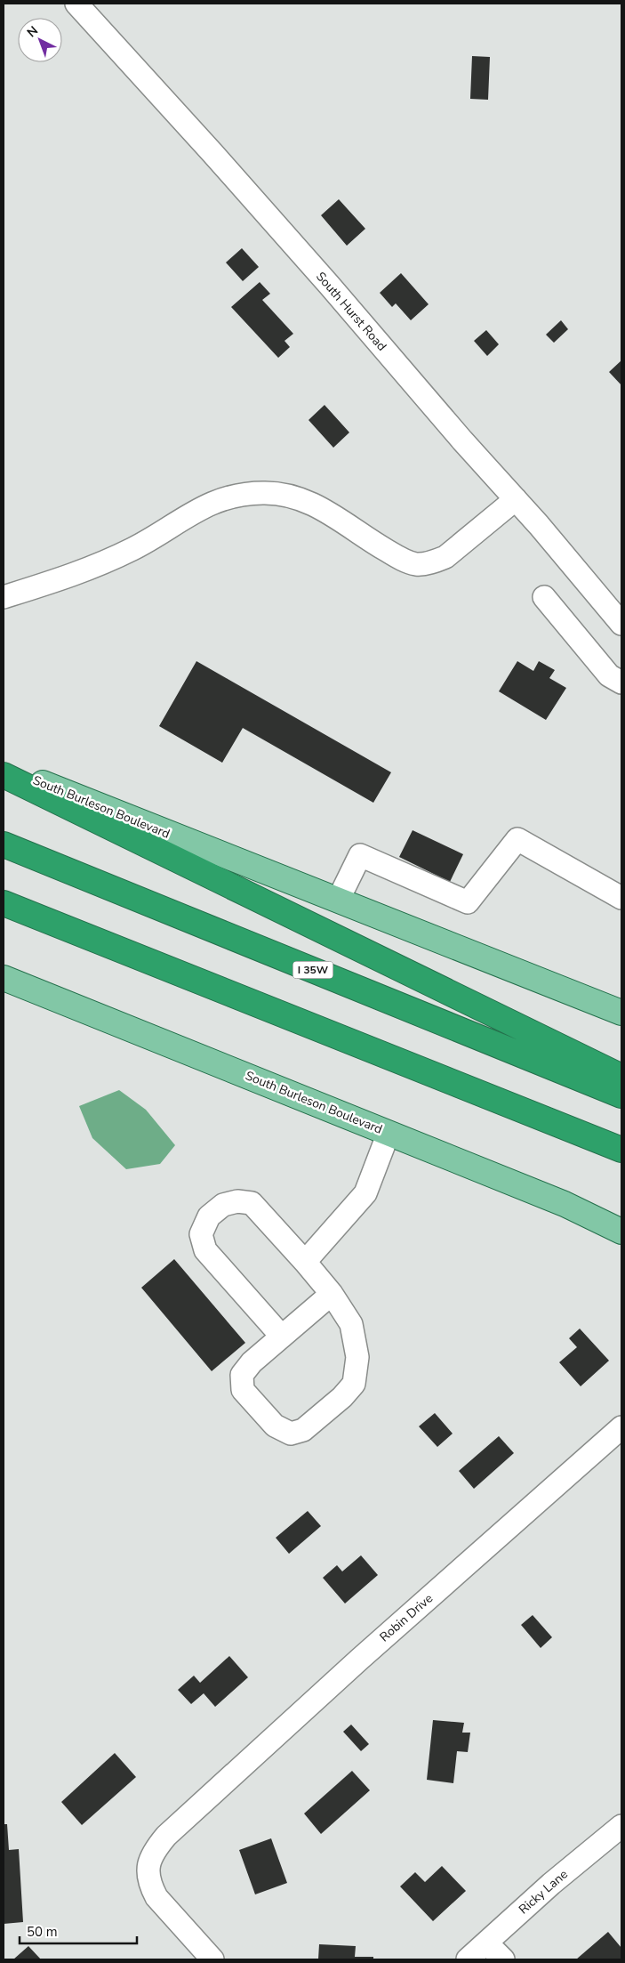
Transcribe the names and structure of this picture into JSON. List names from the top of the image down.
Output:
{
  "streets": {
    "highway": ["I 35W"],
    "main road": ["South Burleson Boulevard"],
    "street": ["South Hurst Road", "Robin Drive", "Ricky Lane"]
  },
  "scale_bar": "50 m",
  "north": "top left"
}
